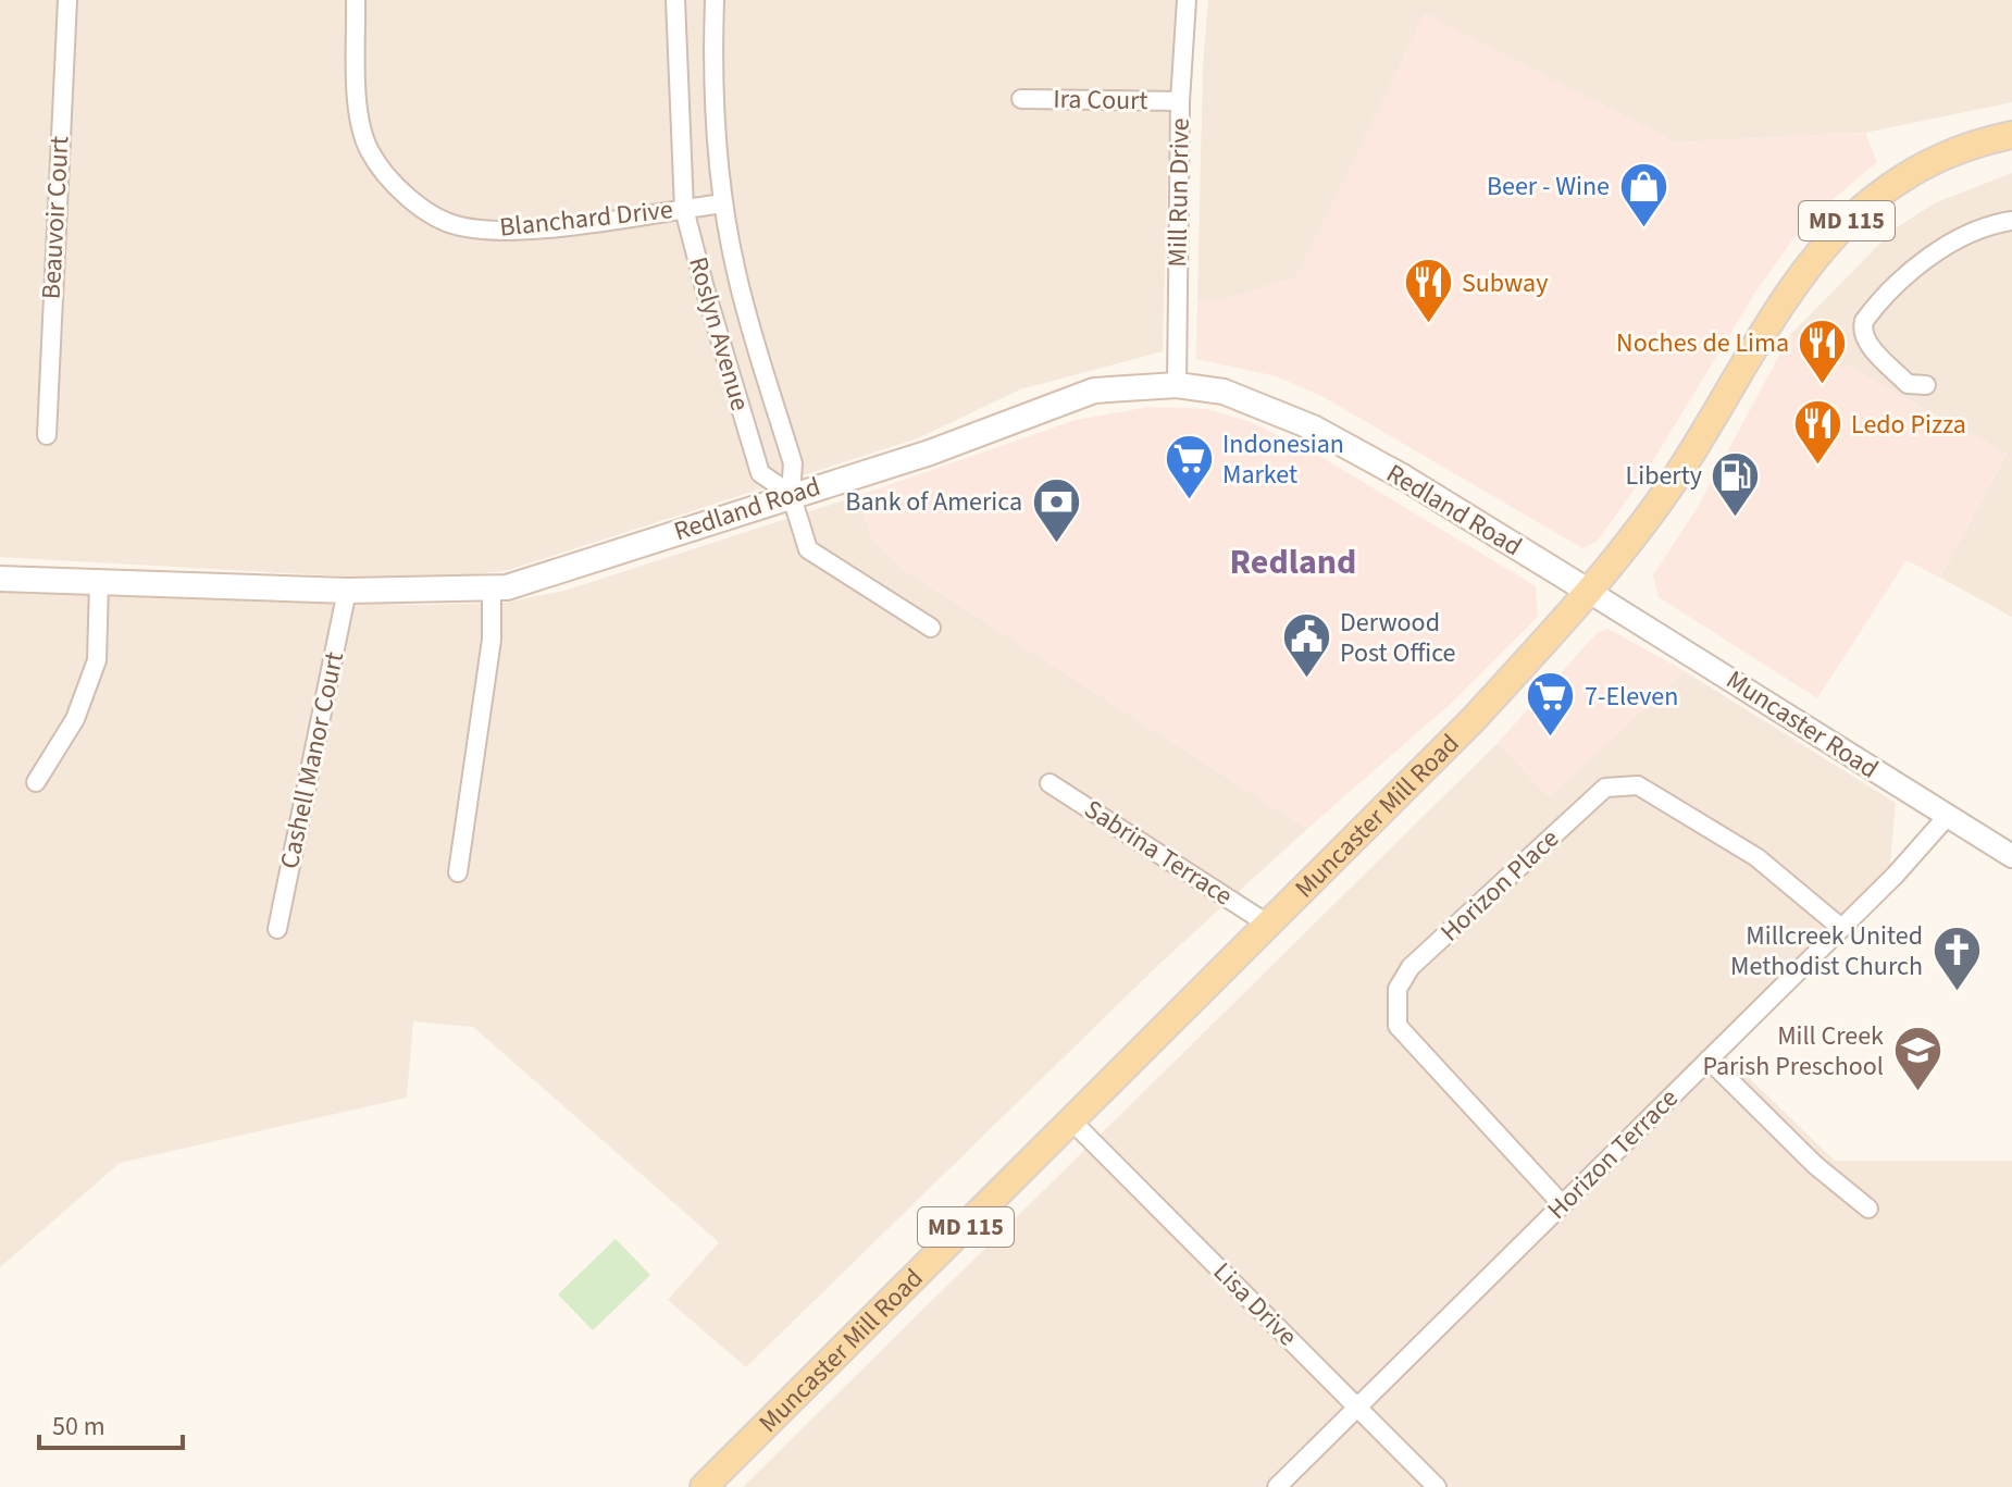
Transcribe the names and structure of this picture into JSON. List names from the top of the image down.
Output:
{
  "streets": {
    "main road": ["MD 115", "Redland Road", "Muncaster Mill Road"],
    "street": [
      "Ira Court",
      "Mill Run Drive",
      "Beauvoir Court",
      "Blanchard Drive",
      "Roslyn Avenue",
      "Muncaster Road",
      "Cashell Manor Court",
      "Sabrina Terrace",
      "Horizon Place",
      "Horizon Terrace",
      "Lisa Drive"
    ]
  },
  "crossings": [
    ["Ira Court", "Mill Run Drive"],
    ["Mill Run Drive", "Redland Road"],
    ["Blanchard Drive", "Roslyn Avenue"],
    ["Roslyn Avenue", "Redland Road"],
    ["Redland Road", "Muncaster Road"],
    ["Redland Road", "Cashell Manor Court"],
    ["Redland Road", "Muncaster Mill Road"],
    ["Muncaster Road", "Muncaster Mill Road"],
    ["Muncaster Road", "Horizon Terrace"],
    ["Muncaster Mill Road", "Sabrina Terrace"],
    ["Muncaster Mill Road", "Lisa Drive"],
    ["Horizon Place", "Horizon Terrace"],
    ["Horizon Terrace", "Lisa Drive"]
  ],
  "districts": ["Redland"],
  "places": {
    "shop": ["Beer - Wine"],
    "restaurant": ["Subway", "Noches de Lima", "Ledo Pizza"],
    "supermarket": ["Indonesian Market", "7-Eleven"],
    "fuel station": ["Liberty"],
    "bank": ["Bank of America"],
    "public building": ["Derwood Post Office"],
    "church": ["Millcreek United Methodist Church"],
    "school or university": ["Mill Creek Parish Preschool"]
  },
  "scale_bar": "50 m"
}
